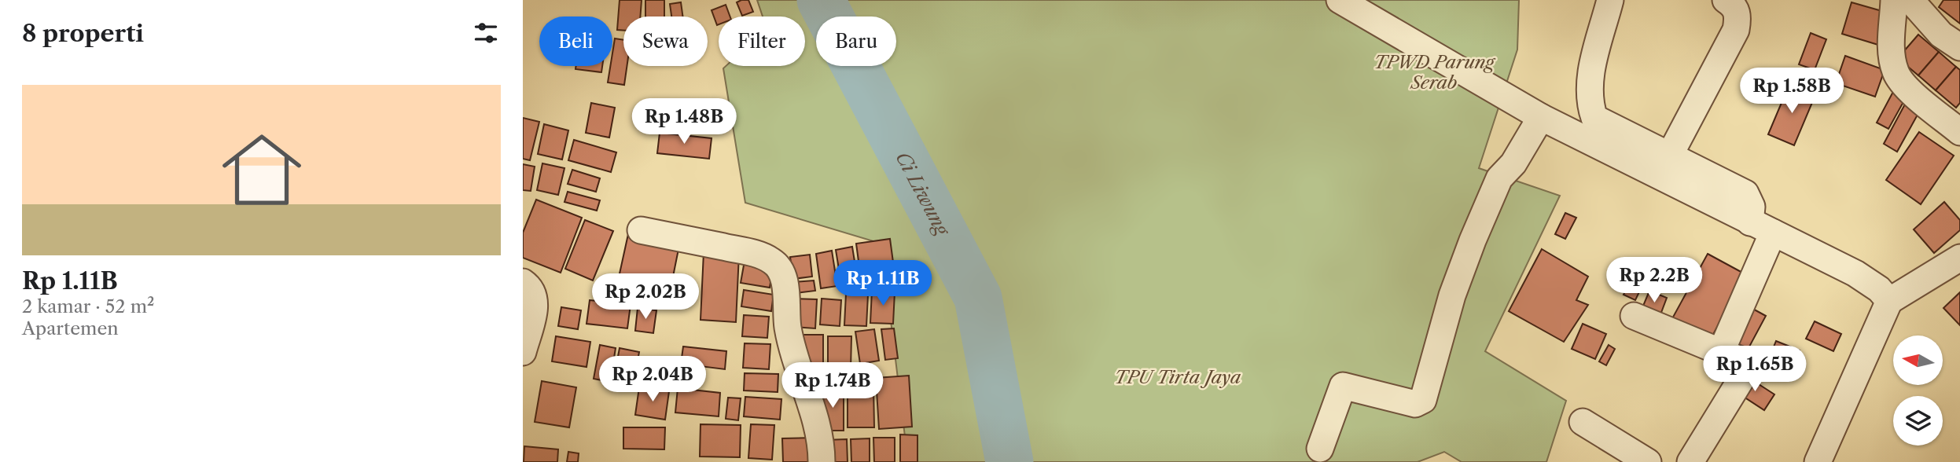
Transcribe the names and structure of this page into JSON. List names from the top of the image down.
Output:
{
  "water": ["Ci Liwung"],
  "parks": ["TPWD Parung Serab", "TPU Tirta Jaya"],
  "north": "left",
  "page": {
    "heading": "8 properti",
    "chip": [
      "Beli",
      "Sewa",
      "Filter",
      "Baru"
    ],
    "list": [
      {
        "name": "Rp 1.11B",
        "note": "2 kamar · 52 m² · Apartemen"
      }
    ],
    "price": [
      "Rp 1.58B",
      "Rp 1.48B",
      "Rp 2.2B",
      "Rp 1.11B",
      "Rp 2.02B",
      "Rp 1.65B",
      "Rp 2.04B",
      "Rp 1.74B"
    ]
  }
}
